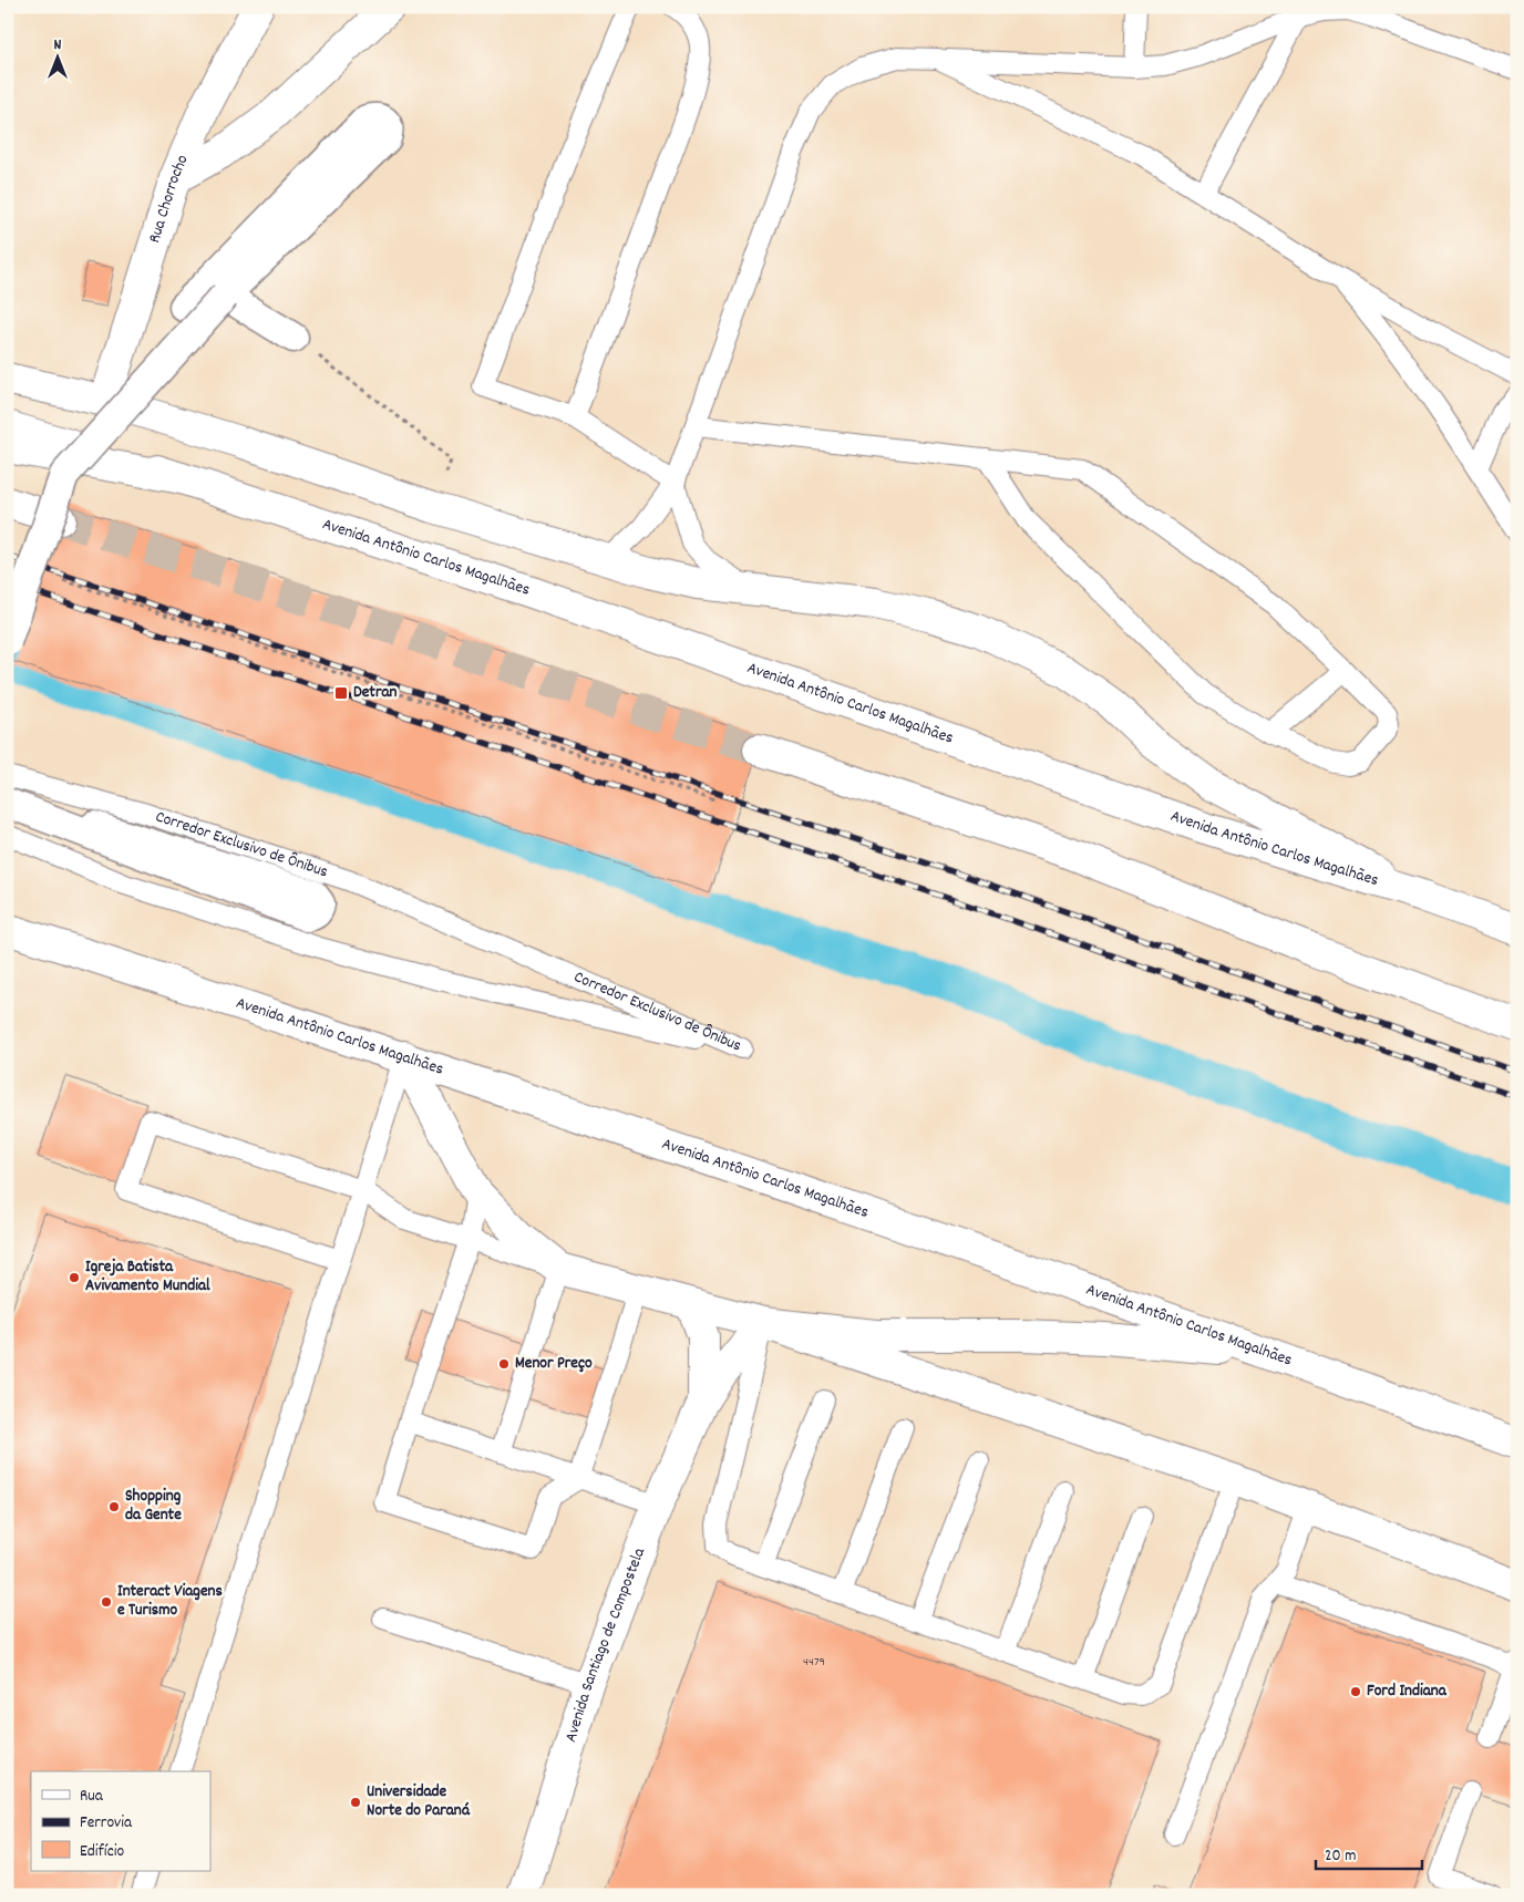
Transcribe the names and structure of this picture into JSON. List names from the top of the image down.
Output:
{
  "streets": {
    "main road": ["Rua Chorrocho", "Avenida Antônio Carlos Magalhães", "Avenida Santiago de Compostela"],
    "lane": ["Corredor Exclusivo de Ônibus"]
  },
  "places": {
    "transit": ["Detran"],
    "other": [
      "Igreja Batista Avivamento Mundial",
      "Menor Preço",
      "Shopping da Gente",
      "Interact Viagens e Turismo",
      "Ford Indiana",
      "Universidade Norte do Paraná"
    ]
  },
  "house_numbers": ["4479"],
  "legend": ["Rua", "Ferrovia", "Edifício"],
  "scale_bar": "20 m",
  "north": "top"
}
